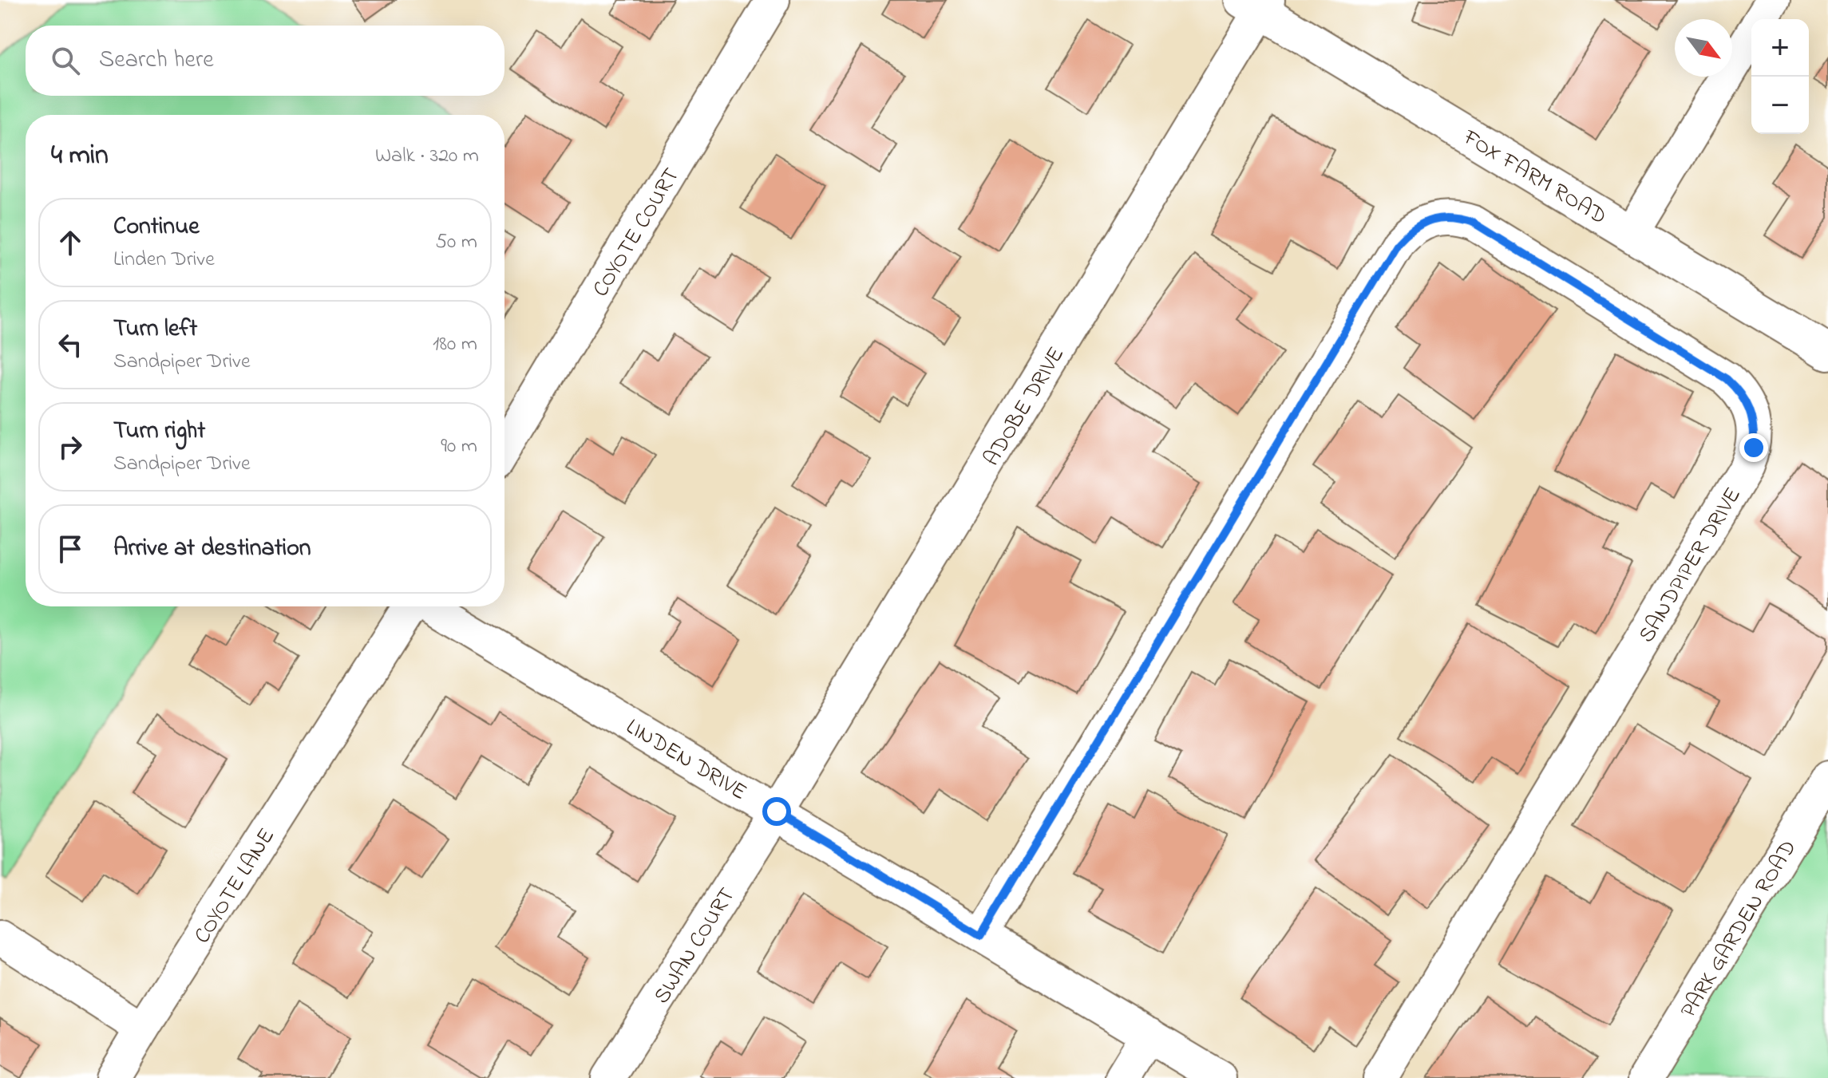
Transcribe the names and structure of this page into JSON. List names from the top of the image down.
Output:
{
  "streets": {
    "street": [
      "FOX FARM ROAD",
      "COYOTE COURT",
      "ADOBE DRIVE",
      "SANDPIPER DRIVE",
      "LINDEN DRIVE",
      "COYOTE LANE",
      "PARK GARDEN ROAD",
      "SWAN COURT"
    ]
  },
  "crossings": [
    ["FOX FARM ROAD", "ADOBE DRIVE"],
    ["ADOBE DRIVE", "LINDEN DRIVE"],
    ["ADOBE DRIVE", "SWAN COURT"],
    ["SANDPIPER DRIVE", "LINDEN DRIVE"],
    ["LINDEN DRIVE", "SWAN COURT"]
  ],
  "north": "bottom right",
  "page": {
    "map_buttons": ["+", "−"],
    "search": "Search here",
    "heading": ["4 min", "Walk · 320 m"],
    "list": [
      ["Continue", "Linden Drive", "50 m"],
      ["Turn left", "Sandpiper Drive", "180 m"],
      ["Turn right", "Sandpiper Drive", "90 m"],
      "Arrive at destination"
    ]
  }
}
